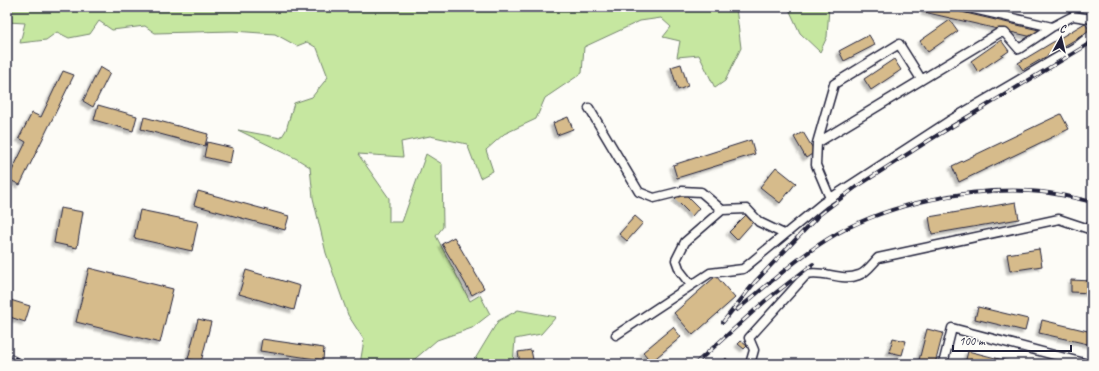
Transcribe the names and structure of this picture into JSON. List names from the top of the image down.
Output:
{
  "scale_bar": "100 m",
  "north": "top"
}
